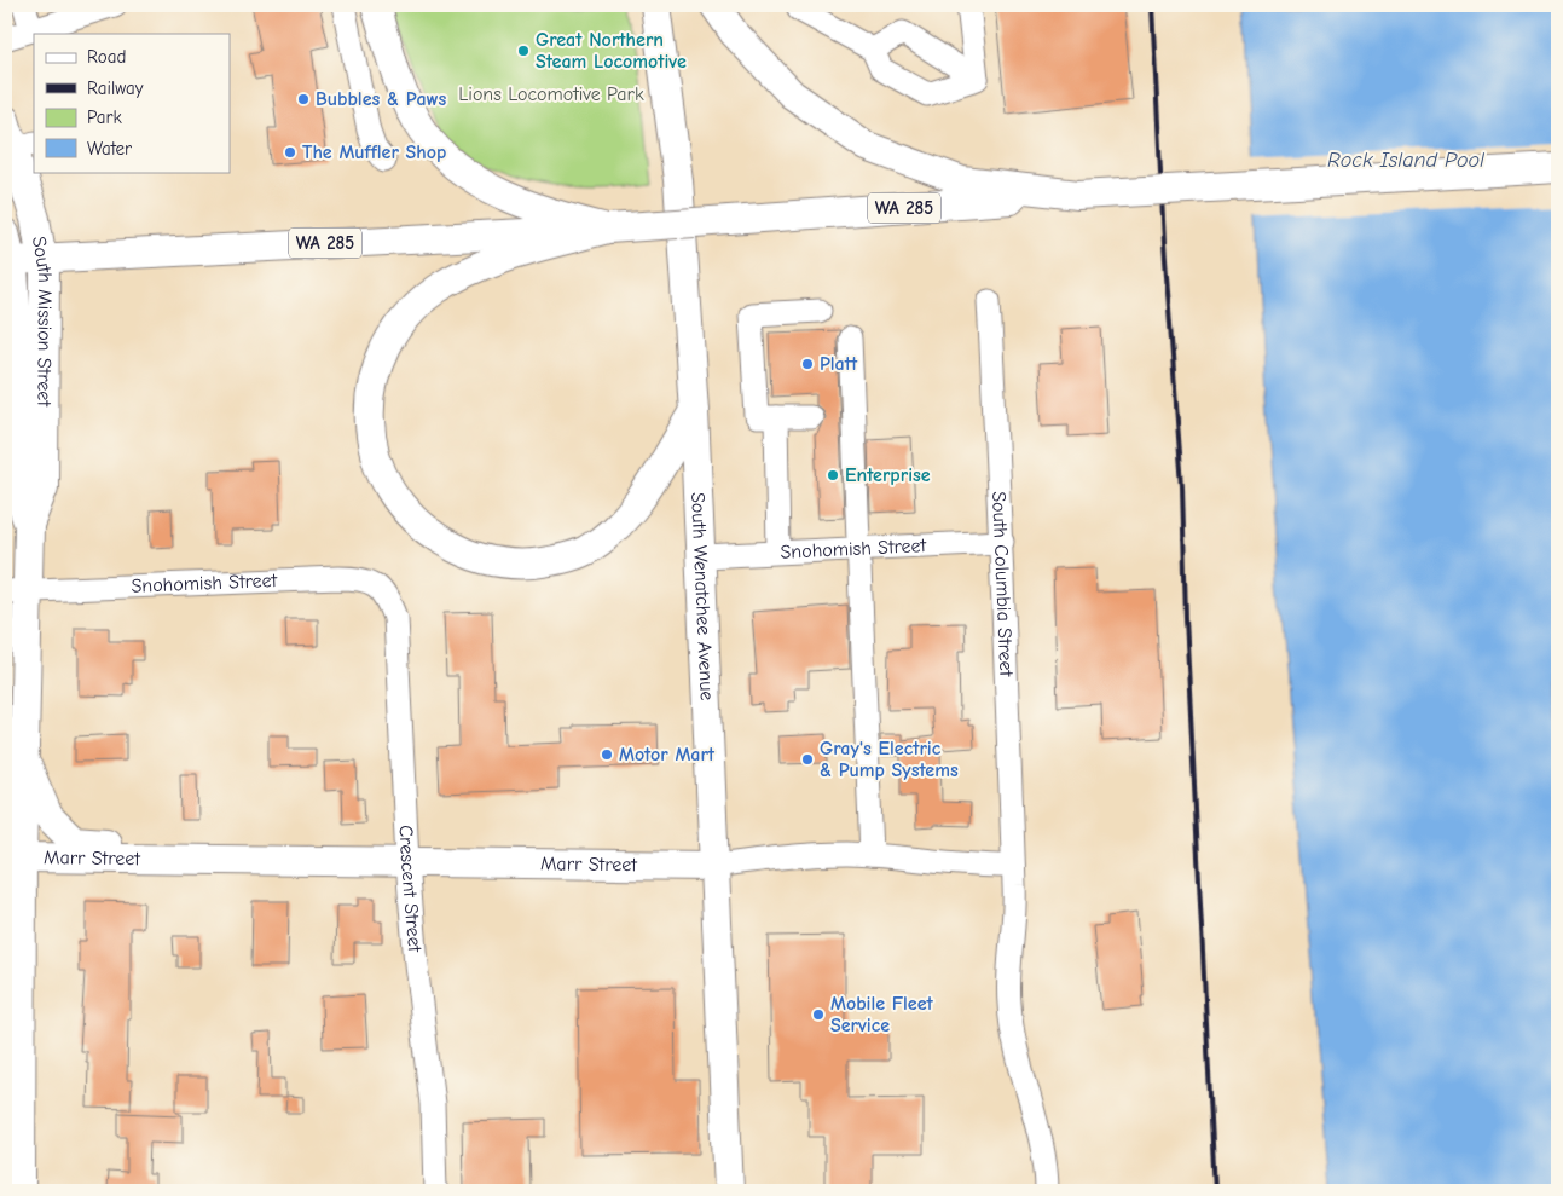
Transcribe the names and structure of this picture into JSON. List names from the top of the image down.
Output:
{
  "streets": {
    "main road": [
      "WA 285",
      "South Mission Street",
      "South Wenatchee Avenue",
      "Marr Street"
    ],
    "street": ["Snohomish Street", "South Columbia Street", "Crescent Street"]
  },
  "crossings": [
    ["WA 285", "South Mission Street"],
    ["South Mission Street", "Snohomish Street"],
    ["South Mission Street", "Marr Street"],
    ["Snohomish Street", "South Columbia Street"],
    ["Snohomish Street", "South Wenatchee Avenue"],
    ["Snohomish Street", "Crescent Street"],
    ["South Columbia Street", "Marr Street"],
    ["South Wenatchee Avenue", "Marr Street"],
    ["Marr Street", "Crescent Street"]
  ],
  "water": ["Rock Island Pool"],
  "parks": ["Lions Locomotive Park"],
  "places": [
    "Great Northern Steam Locomotive",
    "Bubbles & Paws",
    "The Muffler Shop",
    "Platt",
    "Enterprise",
    "Motor Mart",
    "Gray's Electric & Pump Systems",
    "Mobile Fleet Service"
  ],
  "legend": [
    "Road",
    "Railway",
    "Park",
    "Water"
  ]
}
